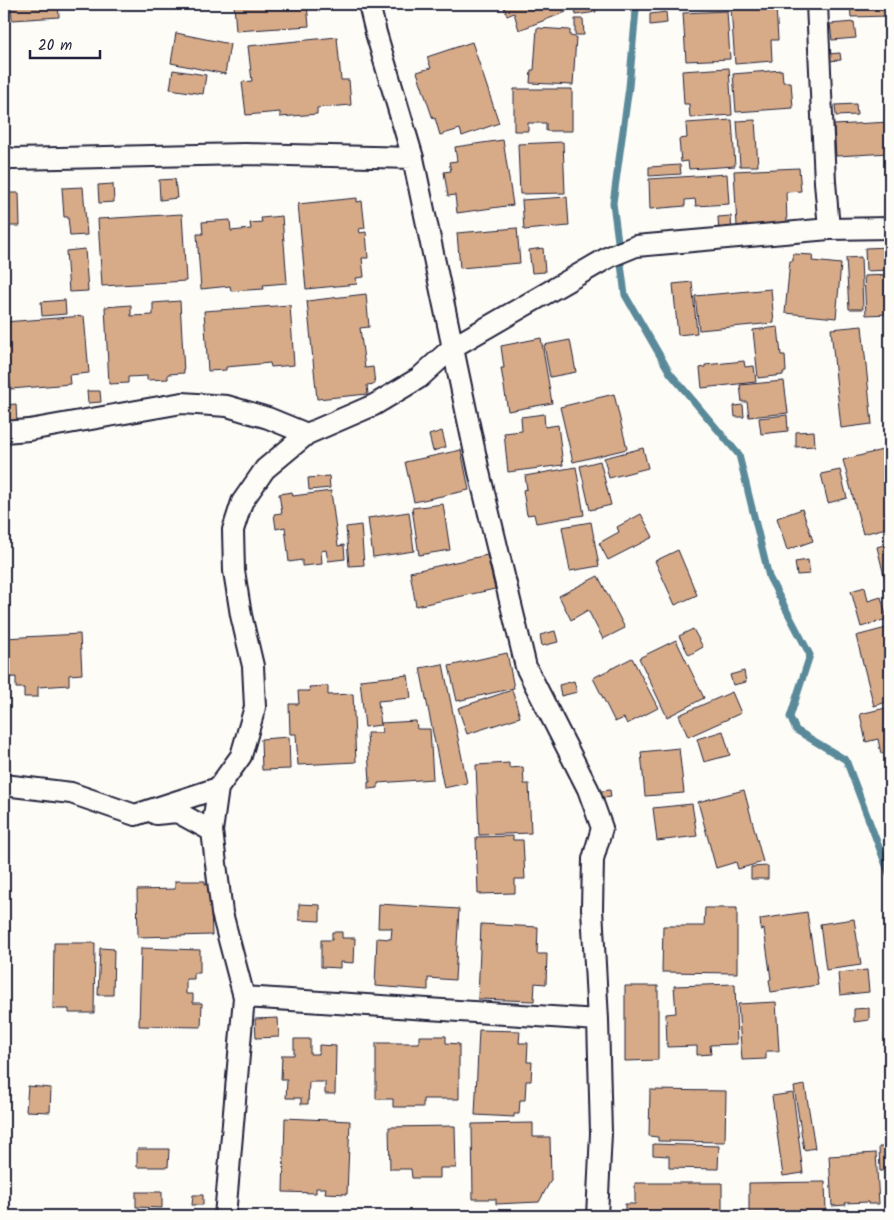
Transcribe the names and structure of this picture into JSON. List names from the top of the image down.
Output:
{
  "scale_bar": "20 m"
}
